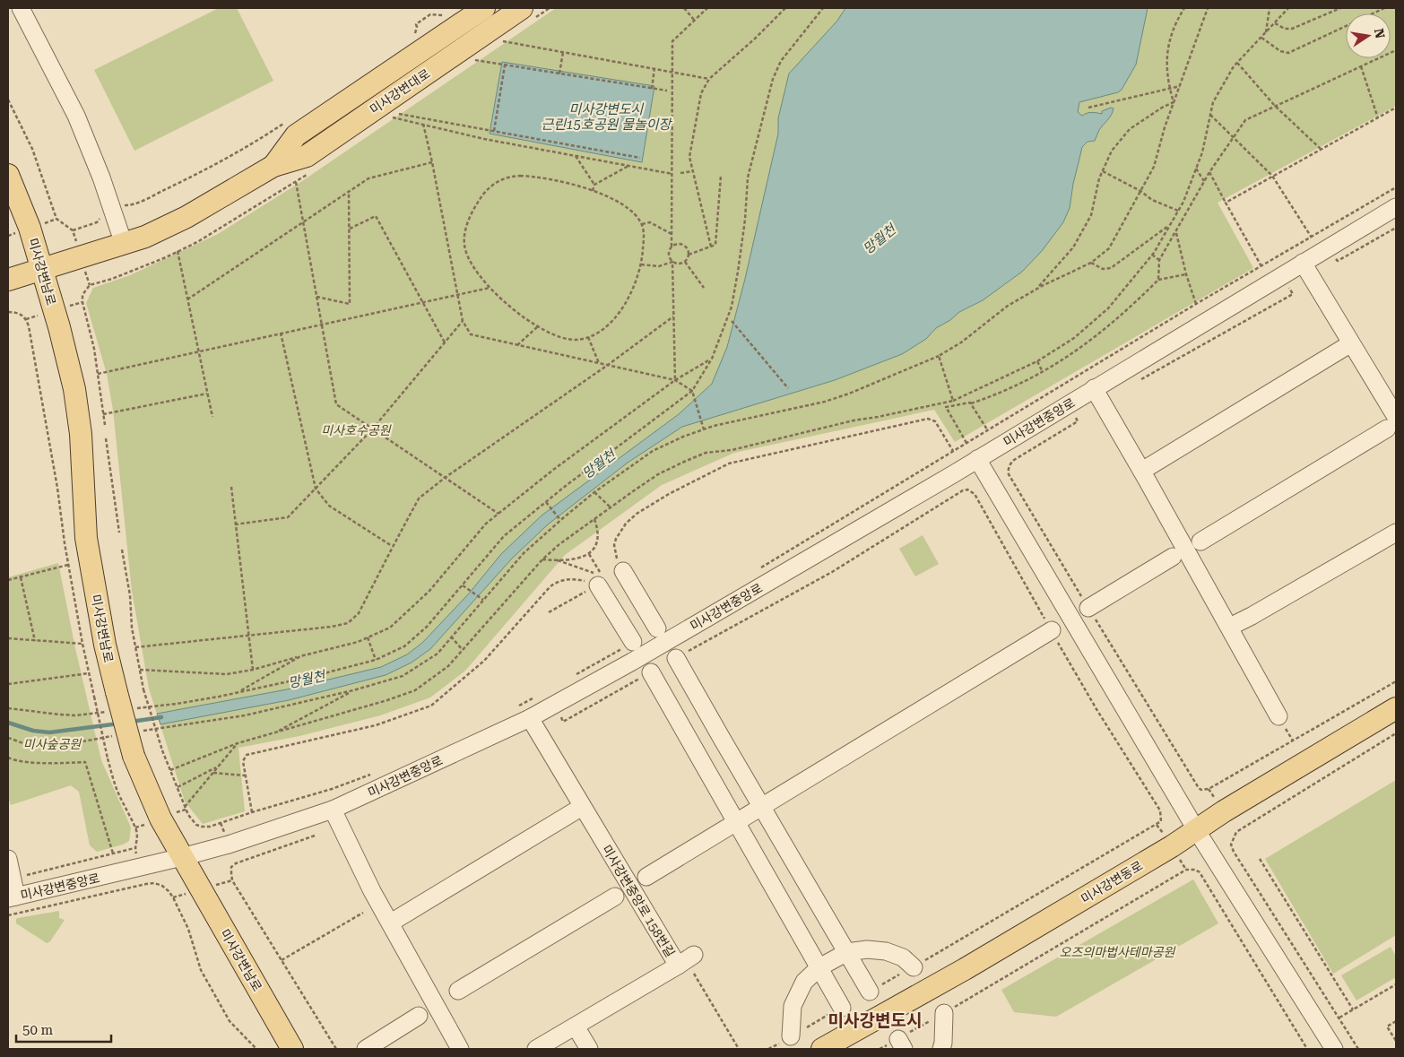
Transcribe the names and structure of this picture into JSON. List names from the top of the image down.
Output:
{
  "streets": {
    "main road": ["미사강변대로", "미사강변남로", "미사강변동로"],
    "street": ["미사강변중앙로", "미사강변중앙로 158번길"]
  },
  "crossings": [
    ["미사강변대로", "미사강변남로"],
    ["미사강변남로", "미사강변중앙로"],
    ["미사강변중앙로", "미사강변중앙로 158번길"]
  ],
  "districts": ["미사강변도시"],
  "water": ["미사강변도시 근린15호공원 물놀이장", "망월천"],
  "parks": ["미사호수공원", "미사숲공원", "오즈의마법사테마공원"],
  "scale_bar": "50 m",
  "north": "right"
}
